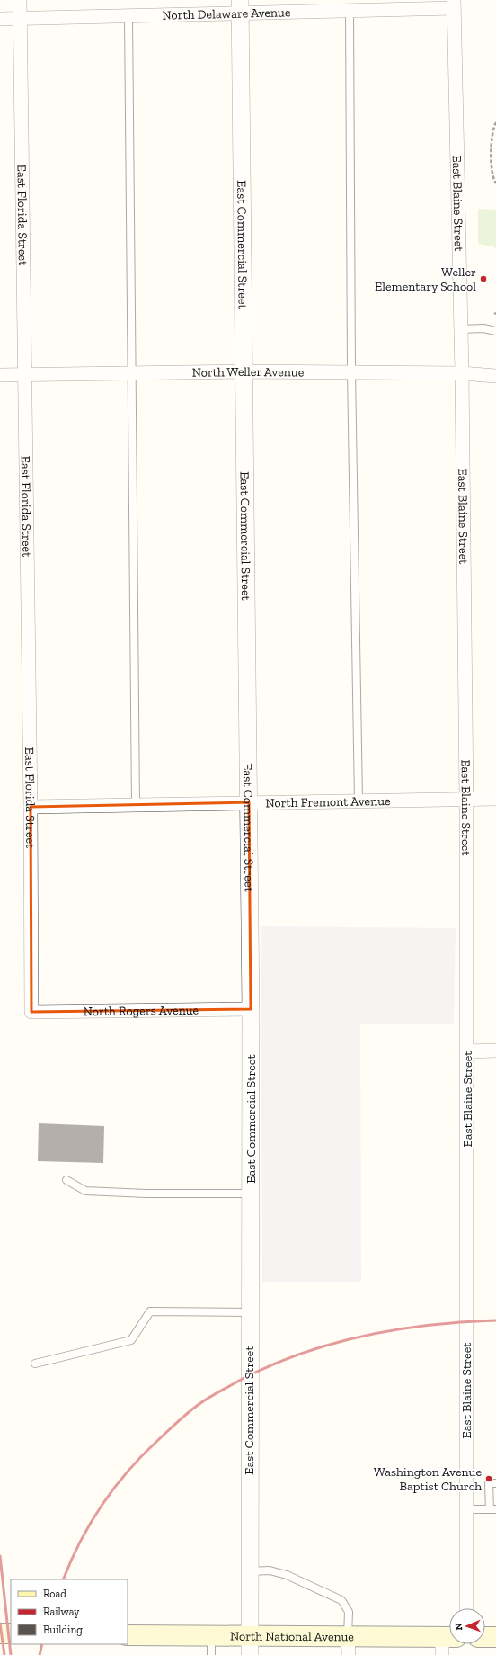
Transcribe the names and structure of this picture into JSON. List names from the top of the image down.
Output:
{
  "streets": {
    "main road": ["North National Avenue"],
    "street": [
      "North Delaware Avenue",
      "East Blaine Street",
      "East Florida Street",
      "East Commercial Street",
      "North Weller Avenue",
      "North Fremont Avenue",
      "North Rogers Avenue"
    ]
  },
  "crossings": [
    ["North Delaware Avenue", "East Blaine Street"],
    ["North Delaware Avenue", "East Florida Street"],
    ["North Delaware Avenue", "East Commercial Street"],
    ["East Blaine Street", "North Weller Avenue"],
    ["East Blaine Street", "North Fremont Avenue"],
    ["East Florida Street", "North Weller Avenue"],
    ["East Florida Street", "North Fremont Avenue"],
    ["East Florida Street", "North Rogers Avenue"],
    ["East Commercial Street", "North Weller Avenue"],
    ["East Commercial Street", "North Fremont Avenue"],
    ["East Commercial Street", "North Rogers Avenue"],
    ["East Commercial Street", "North National Avenue"]
  ],
  "places": ["Weller Elementary School", "Washington Avenue Baptist Church"],
  "legend": ["Road", "Railway", "Building"],
  "north": "left"
}
